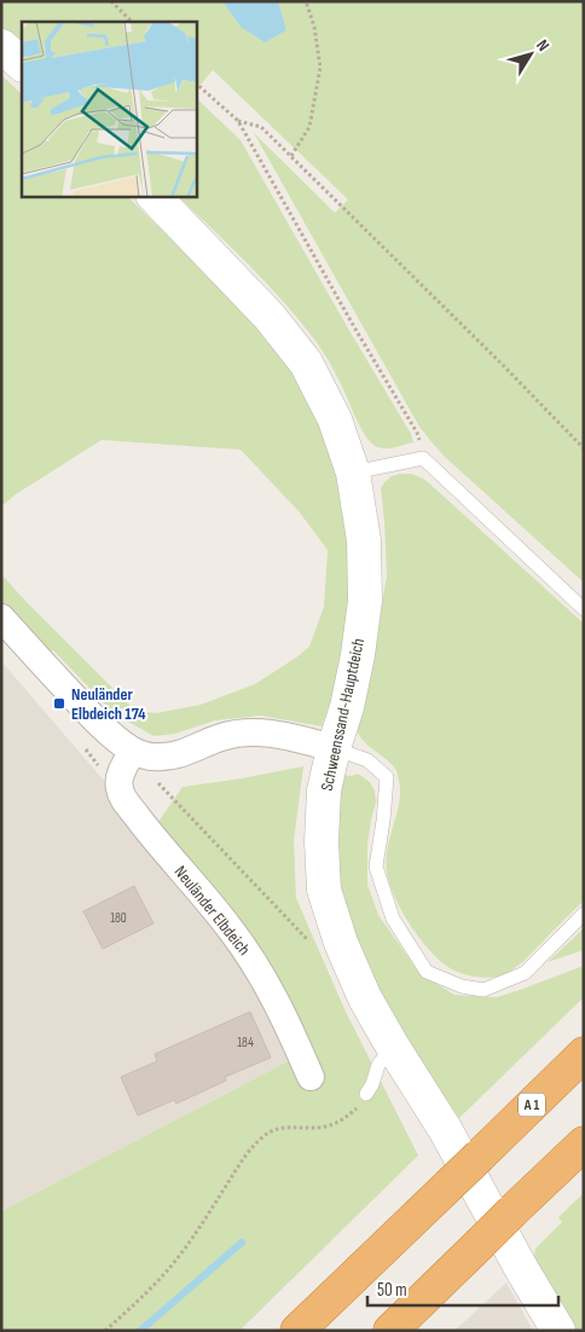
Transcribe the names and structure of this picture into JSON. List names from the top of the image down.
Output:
{
  "streets": {
    "highway": ["A 1"],
    "street": ["Schweenssand-Hauptdeich", "Neuländer Elbdeich"]
  },
  "places": {
    "transit": ["Neuländer Elbdeich 174"]
  },
  "house_numbers": ["180", "184"],
  "scale_bar": "50 m",
  "north": "top right"
}
